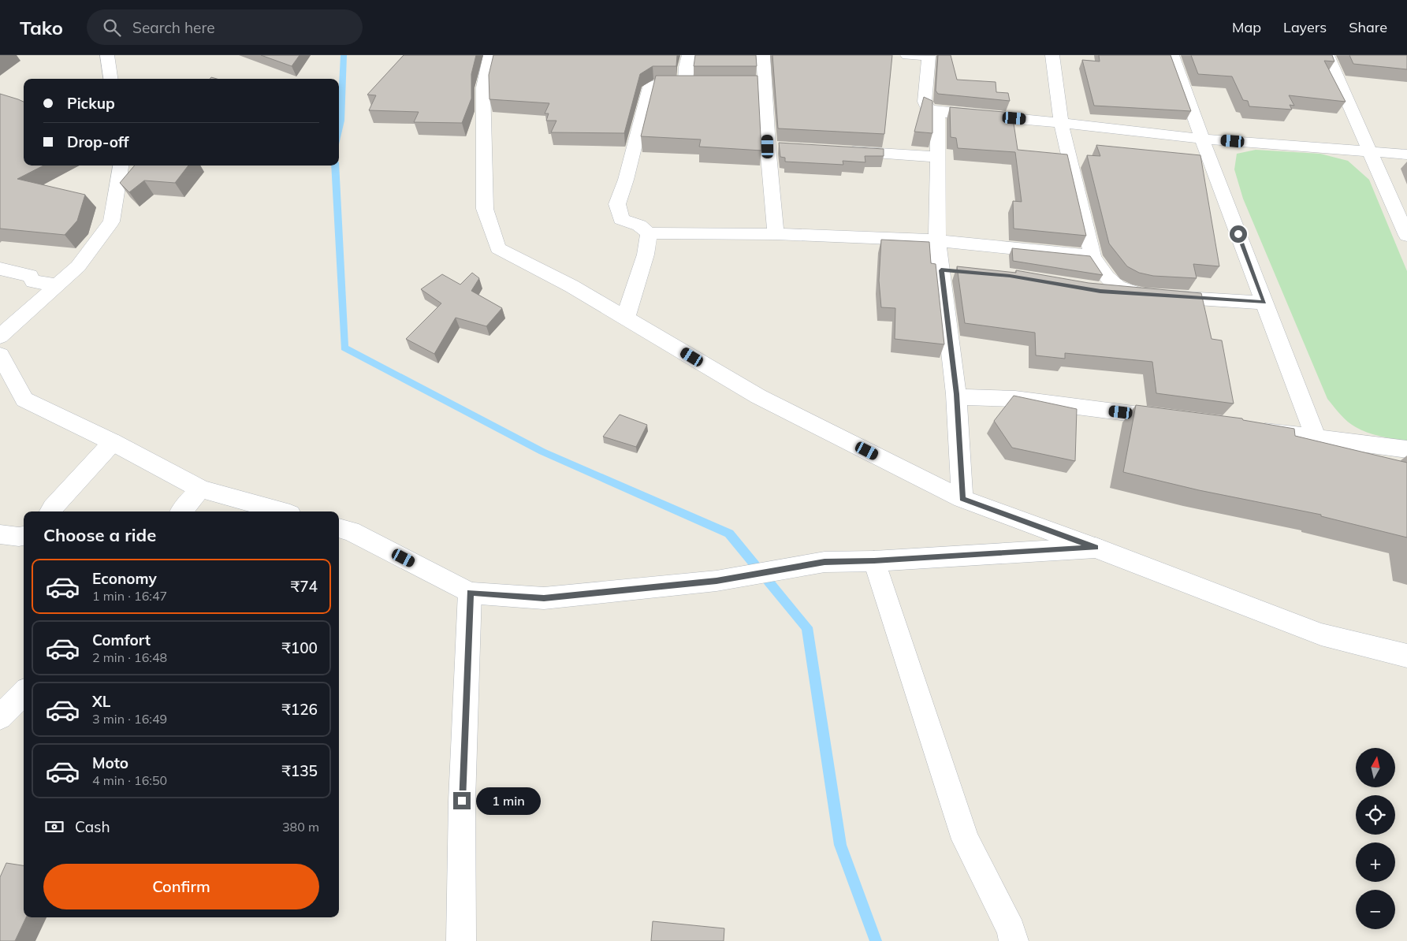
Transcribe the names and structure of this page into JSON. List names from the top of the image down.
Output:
{
  "north": "top",
  "page": {
    "header": "Tako",
    "search": "Search here",
    "nav": ["Map", "Layers", "Share"],
    "banner": ["Pickup", "Drop-off"],
    "heading": "Choose a ride",
    "list": [
      {
        "name": "Economy",
        "note": "1 min · 16:47",
        "value": "₹74"
      },
      {
        "name": "Comfort",
        "note": "2 min · 16:48",
        "value": "₹100"
      },
      {
        "name": "XL",
        "note": "3 min · 16:49",
        "value": "₹126"
      },
      {
        "name": "Moto",
        "note": "4 min · 16:50",
        "value": "₹135"
      }
    ],
    "map_buttons": ["+", "−"],
    "bubble": "1 min",
    "pay": ["Cash", "380 m"],
    "buttons": "Confirm"
  }
}
